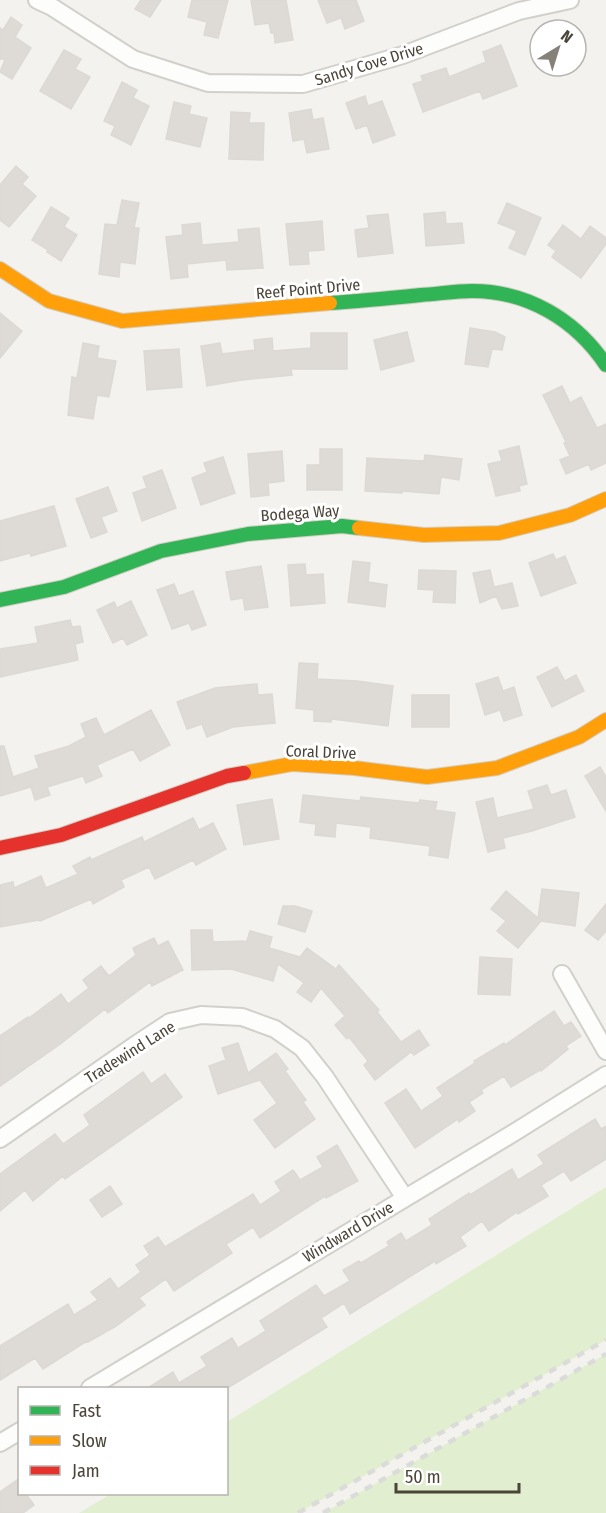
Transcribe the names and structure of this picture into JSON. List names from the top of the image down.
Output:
{
  "streets": {
    "street": [
      "Sandy Cove Drive",
      "Reef Point Drive",
      "Bodega Way",
      "Coral Drive",
      "Tradewind Lane",
      "Windward Drive"
    ]
  },
  "crossings": [
    ["Tradewind Lane", "Windward Drive"]
  ],
  "legend": ["Fast", "Slow", "Jam"],
  "scale_bar": "50 m",
  "north": "top right"
}
